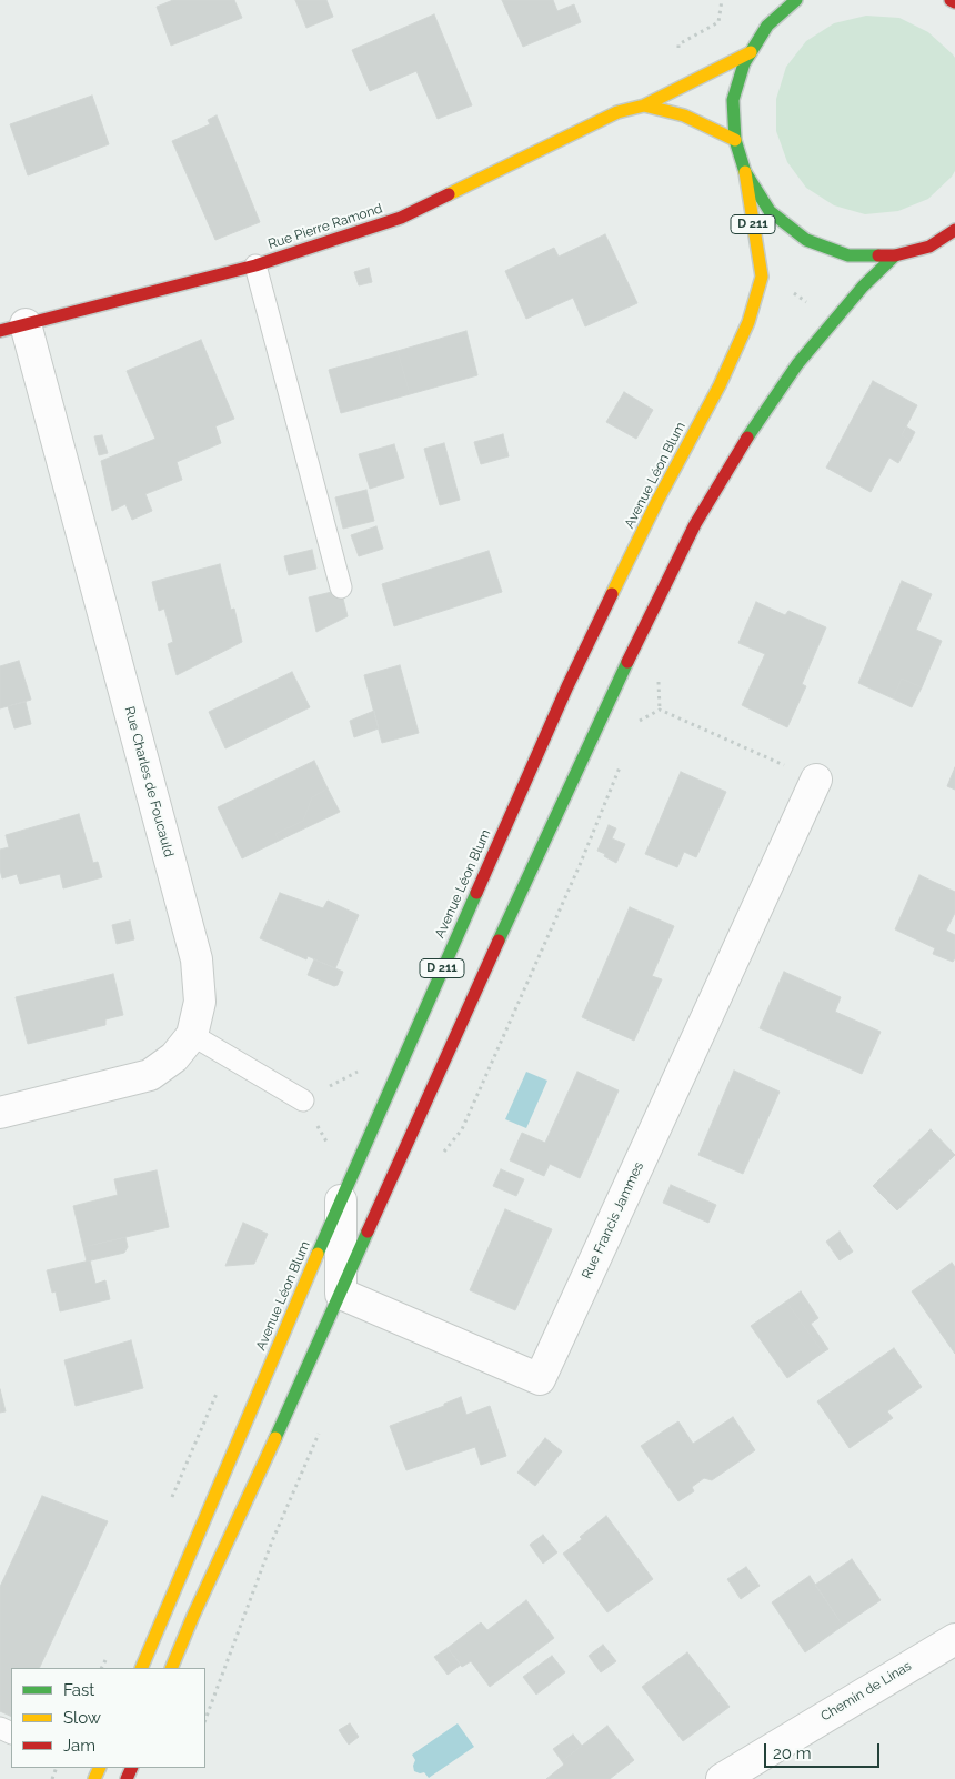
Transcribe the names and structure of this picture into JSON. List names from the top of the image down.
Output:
{
  "streets": {
    "main road": ["D 211", "Rue Pierre Ramond", "Avenue Léon Blum"],
    "street": ["Rue Charles de Foucauld", "Rue Francis Jammes", "Chemin de Linas"]
  },
  "crossings": [
    ["D 211", "Rue Francis Jammes"],
    ["Rue Pierre Ramond", "Rue Charles de Foucauld"]
  ],
  "legend": ["Fast", "Slow", "Jam"],
  "scale_bar": "20 m"
}
